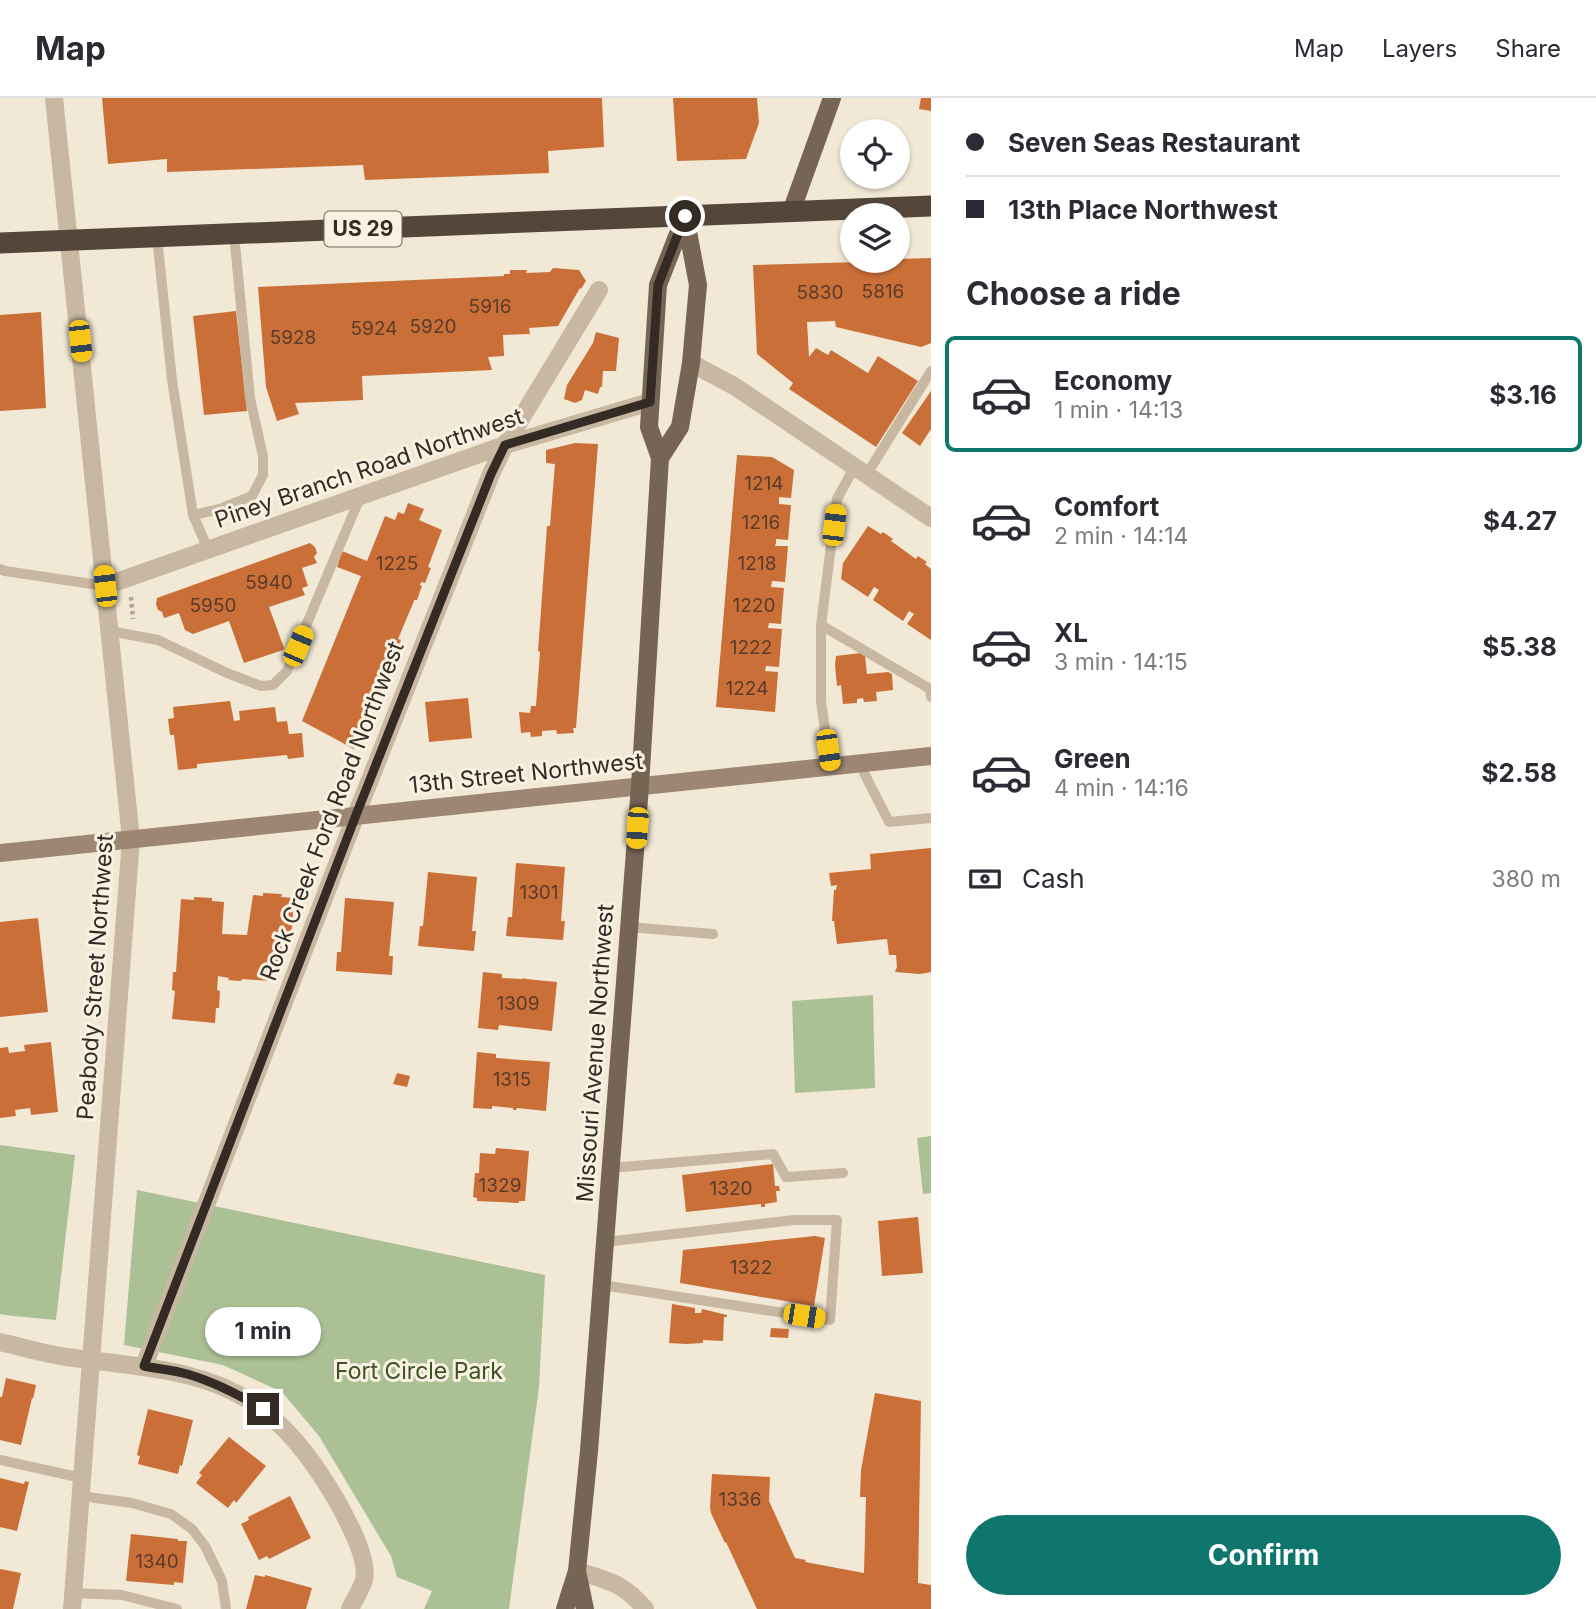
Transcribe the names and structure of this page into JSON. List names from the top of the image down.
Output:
{
  "streets": {
    "highway": ["US 29"],
    "main road": ["Missouri Avenue Northwest"],
    "street": [
      "Piney Branch Road Northwest",
      "13th Street Northwest",
      "Rock Creek Ford Road Northwest",
      "Peabody Street Northwest"
    ]
  },
  "crossings": [
    ["US 29", "Peabody Street Northwest"],
    ["US 29", "Missouri Avenue Northwest"],
    ["Piney Branch Road Northwest", "Rock Creek Ford Road Northwest"],
    ["Piney Branch Road Northwest", "Peabody Street Northwest"],
    ["Piney Branch Road Northwest", "Missouri Avenue Northwest"],
    ["13th Street Northwest", "Rock Creek Ford Road Northwest"],
    ["13th Street Northwest", "Peabody Street Northwest"],
    ["13th Street Northwest", "Missouri Avenue Northwest"]
  ],
  "parks": ["Fort Circle Park"],
  "house_numbers": [
    "5816",
    "5830",
    "5916",
    "5920",
    "5924",
    "5928",
    "1214",
    "1216",
    "1225",
    "1218",
    "5940",
    "5950",
    "1220",
    "1222",
    "1224",
    "1301",
    "1309",
    "1315",
    "1329",
    "1320",
    "1322",
    "1336",
    "1340"
  ],
  "page": {
    "header": "Map",
    "nav": ["Map", "Layers", "Share"],
    "banner": ["Seven Seas Restaurant", "13th Place Northwest"],
    "heading": "Choose a ride",
    "list": [
      {
        "name": "Economy",
        "note": "1 min · 14:13",
        "value": "$3.16"
      },
      {
        "name": "Comfort",
        "note": "2 min · 14:14",
        "value": "$4.27"
      },
      {
        "name": "XL",
        "note": "3 min · 14:15",
        "value": "$5.38"
      },
      {
        "name": "Green",
        "note": "4 min · 14:16",
        "value": "$2.58"
      }
    ],
    "pay": ["Cash", "380 m"],
    "bubble": "1 min",
    "buttons": "Confirm"
  }
}
